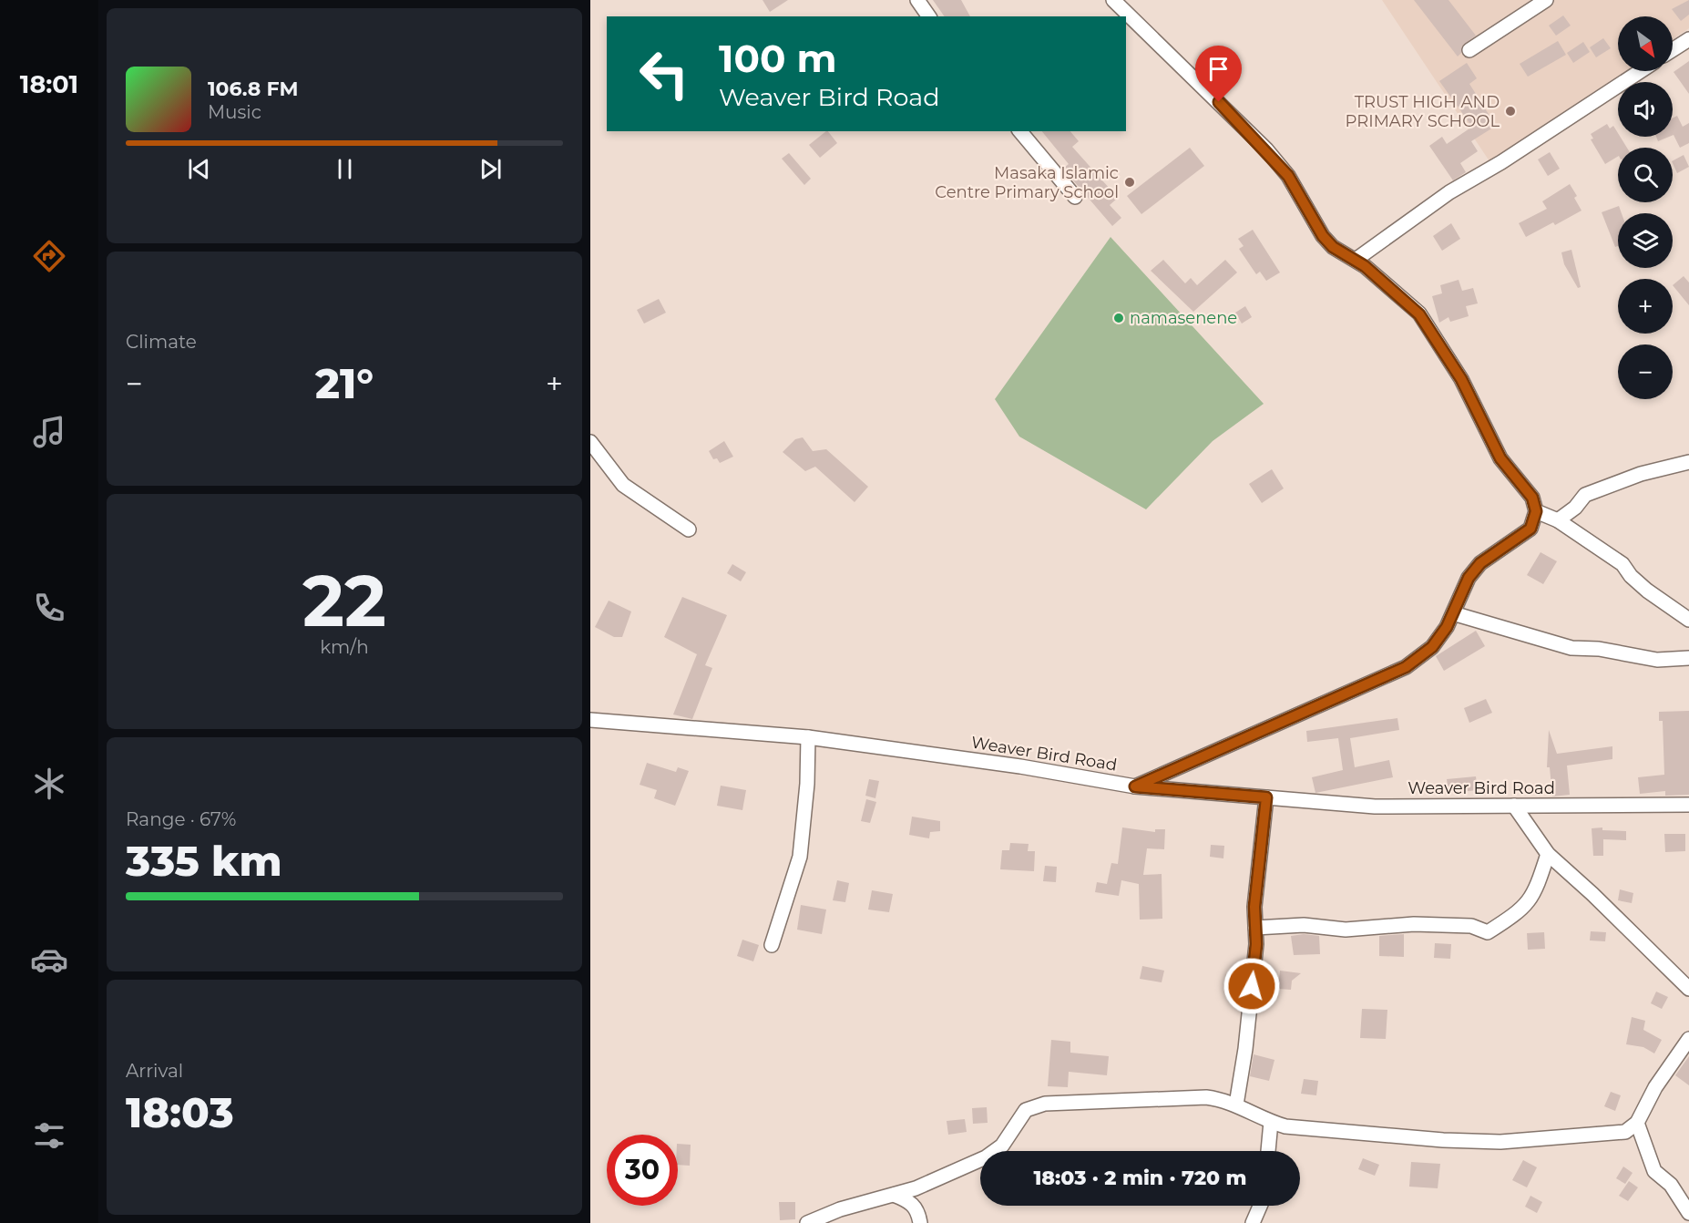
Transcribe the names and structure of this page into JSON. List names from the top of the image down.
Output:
{
  "streets": {
    "street": ["Weaver Bird Road"]
  },
  "places": ["TRUST HIGH AND PRIMARY SCHOOL", "Masaka Islamic Centre Primary School", "namasenene"],
  "north": "bottom right",
  "page": {
    "tabs": "18:01",
    "map_buttons": ["+", "−"],
    "turn": ["100 m", "Weaver Bird Road"],
    "song": ["106.8 FM", "Music"],
    "tile": [
      "Climate",
      ["22", "km/h"],
      ["Range · 67%", "335 km"],
      ["Arrival", "18:03"]
    ],
    "heat": ["−", "21°", "+"],
    "limit": "30",
    "trip": "18:03 · 2 min · 720 m"
  }
}
